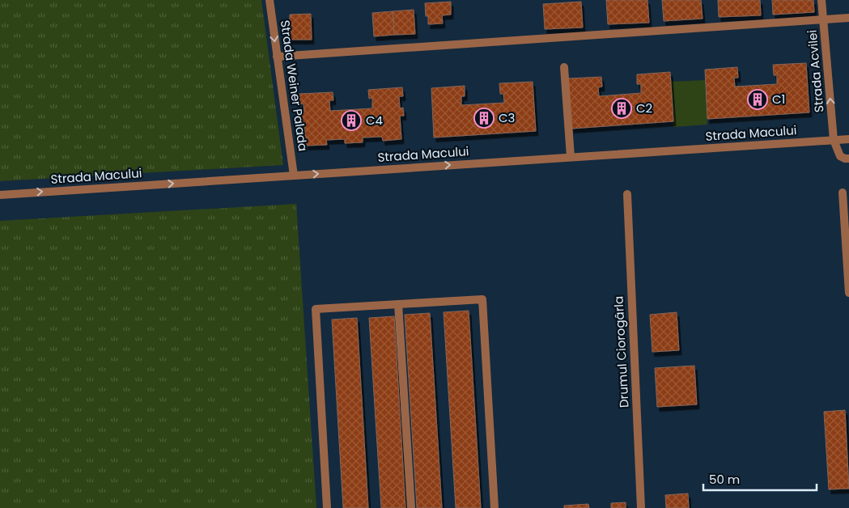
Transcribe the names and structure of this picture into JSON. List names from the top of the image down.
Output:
{
  "streets": {
    "street": [
      "Strada Acvilei",
      "Strada Weiner Palada",
      "Strada Macului",
      "Drumul Ciorogârla"
    ]
  },
  "crossings": [
    ["Strada Acvilei", "Strada Macului"],
    ["Strada Weiner Palada", "Strada Macului"]
  ],
  "one_way": ["Strada Acvilei", "Strada Macului"],
  "places": {
    "building": [
      "C1",
      "C2",
      "C3",
      "C4"
    ]
  },
  "scale_bar": "50 m"
}
